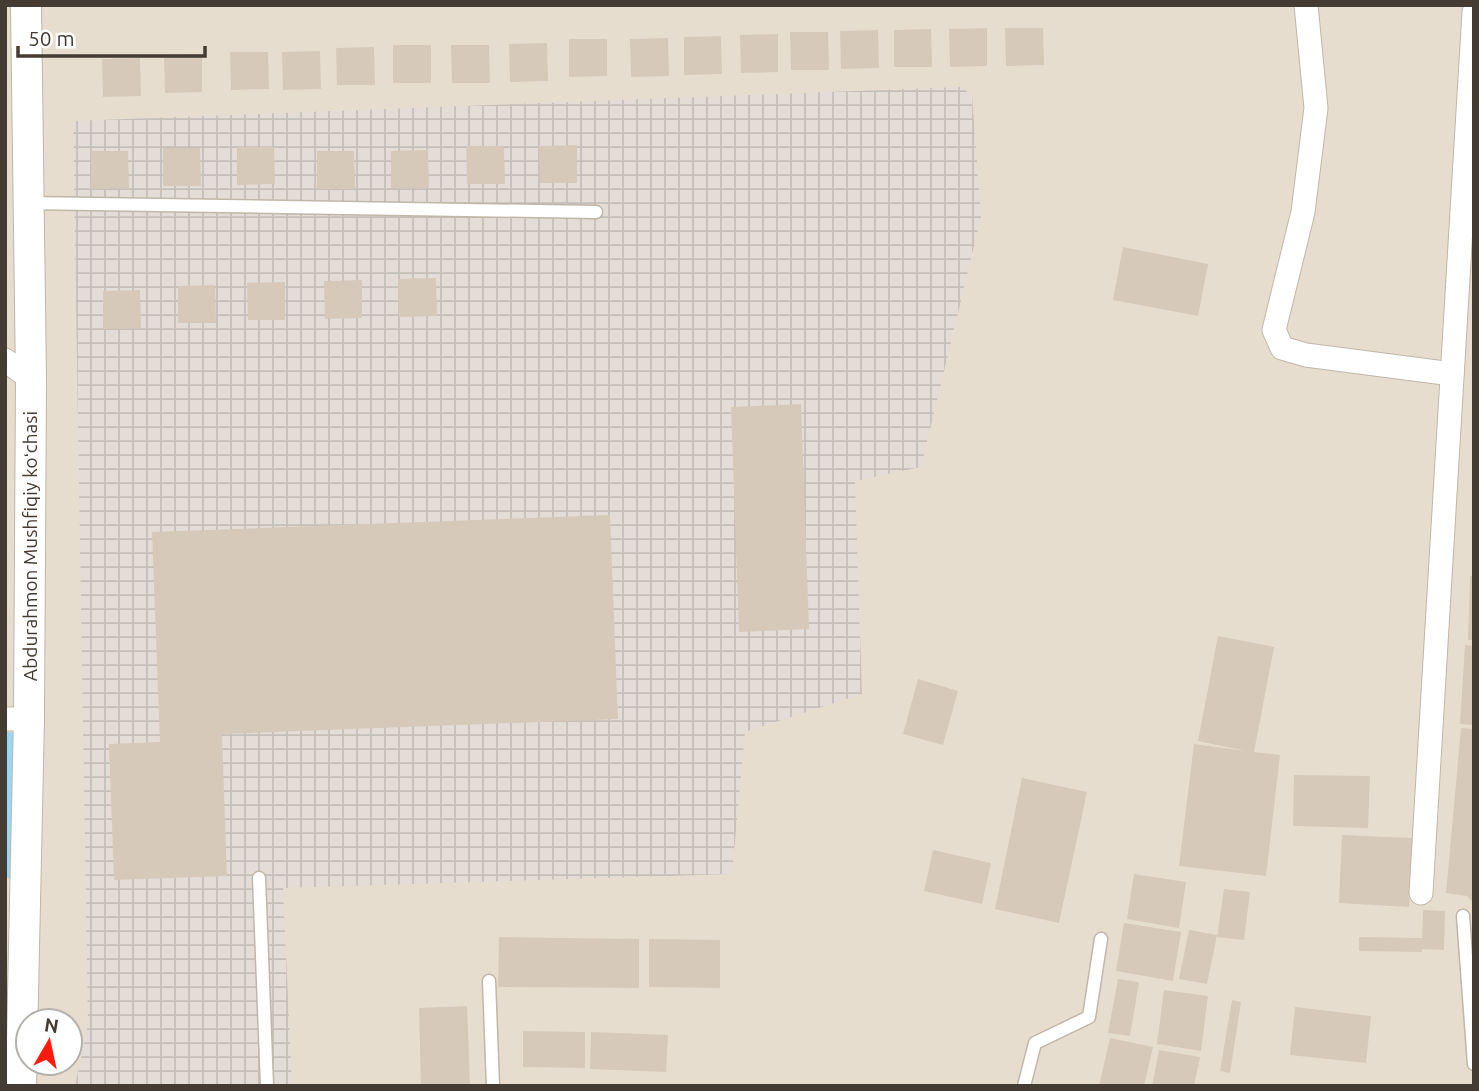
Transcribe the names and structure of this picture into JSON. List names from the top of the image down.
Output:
{
  "streets": {
    "street": ["Abdurahmon Mushfiqiy koʻchasi"]
  },
  "scale_bar": "50 m",
  "north": "top"
}
